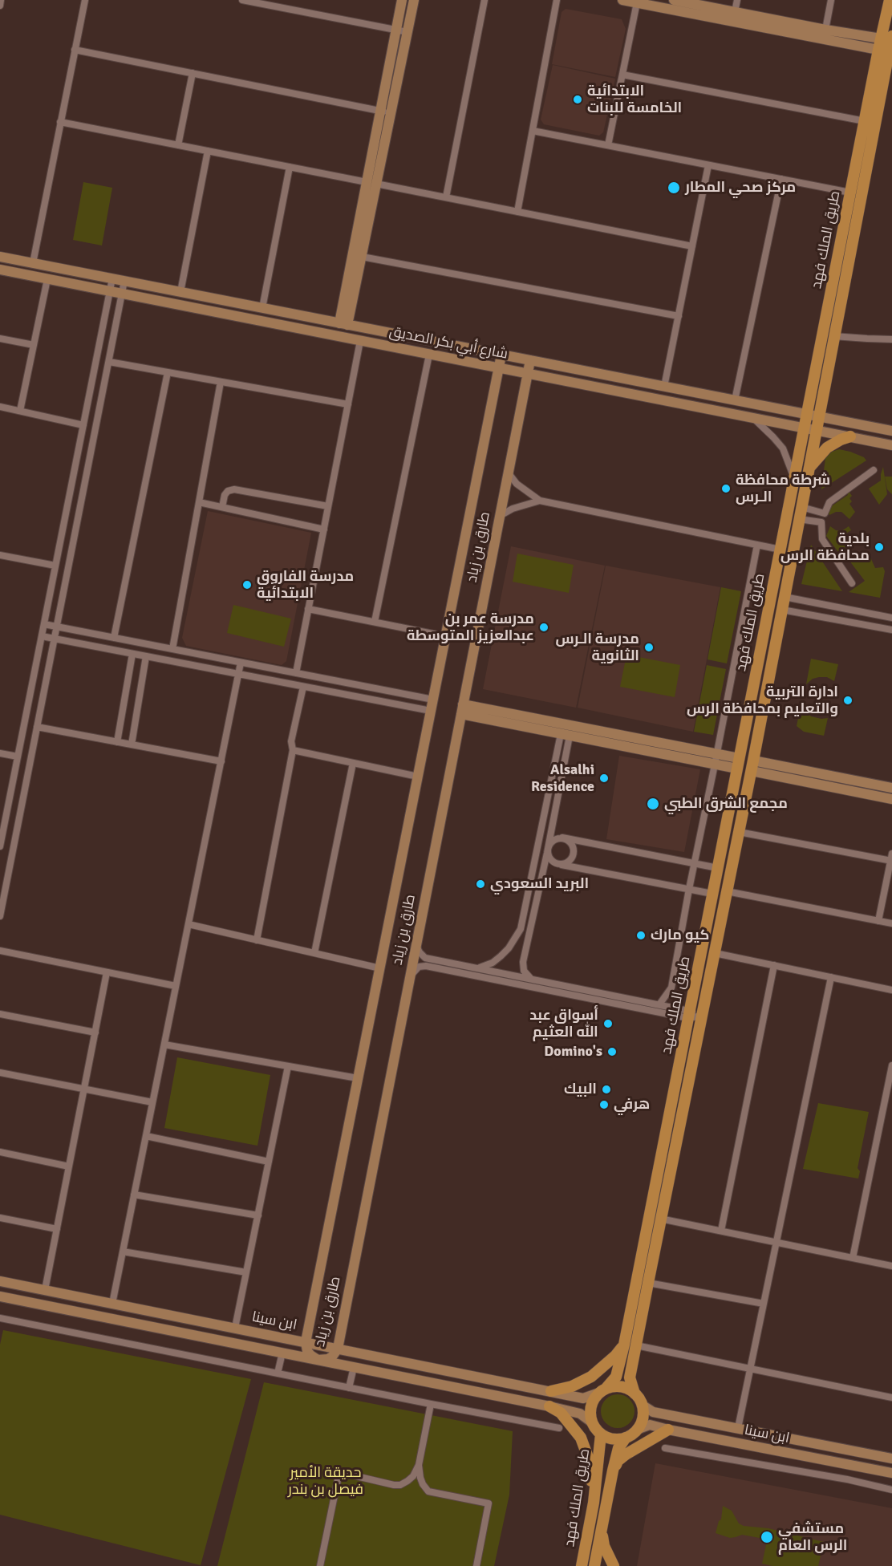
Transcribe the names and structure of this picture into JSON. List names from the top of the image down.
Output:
{
  "streets": {
    "main road": ["طريق الملك فهد"],
    "street": ["شارع أبي بكر الصديق", "طارق بن زياد", "ابن سينا"]
  },
  "crossings": [
    ["طريق الملك فهد", "شارع أبي بكر الصديق"],
    ["طريق الملك فهد", "ابن سينا"],
    ["شارع أبي بكر الصديق", "طارق بن زياد"],
    ["طارق بن زياد", "ابن سينا"]
  ],
  "parks": ["حديقة الأمير فيصل بن بندر"],
  "places": [
    "الابتدائية الخامسة للبنات",
    "مركز صحي المطار",
    "شرطة محافظة الـرس",
    "بلدية محافظة الرس",
    "مدرسة الفاروق الابتدائية",
    "مدرسة عمر بن عبدالعزيز المتوسطة",
    "مدرسة الـرس الثانوية",
    "ادارة التربية والتعليم بمحافظة الرس",
    "Alsalhi Residence",
    "مجمع الشرق الطبي",
    "البريد السعودي",
    "كيو مارك",
    "أسواق عبد الله العثيم",
    "Domino's",
    "البيك",
    "هرفي",
    "مستشفي الرس العام"
  ]
}
